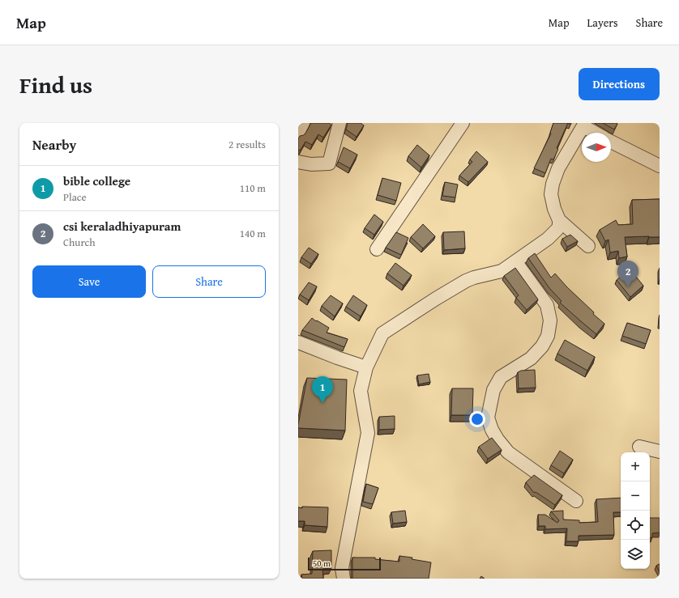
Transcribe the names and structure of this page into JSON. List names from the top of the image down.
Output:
{
  "scale_bar": "50 m",
  "north": "right",
  "page": {
    "header": "Map",
    "nav": ["Map", "Layers", "Share"],
    "title": "Find us",
    "buttons": [
      "Directions",
      ["Save", "Share"]
    ],
    "heading": ["Nearby", "2 results"],
    "list": [
      {
        "mark": "1",
        "name": "bible college",
        "note": "Place",
        "value": "110 m"
      },
      {
        "mark": "2",
        "name": "csi keraladhiyapuram",
        "note": "Church",
        "value": "140 m"
      }
    ],
    "pins": ["2", "1"],
    "map_buttons": ["+", "−"],
    "scale": "50 m"
  }
}
